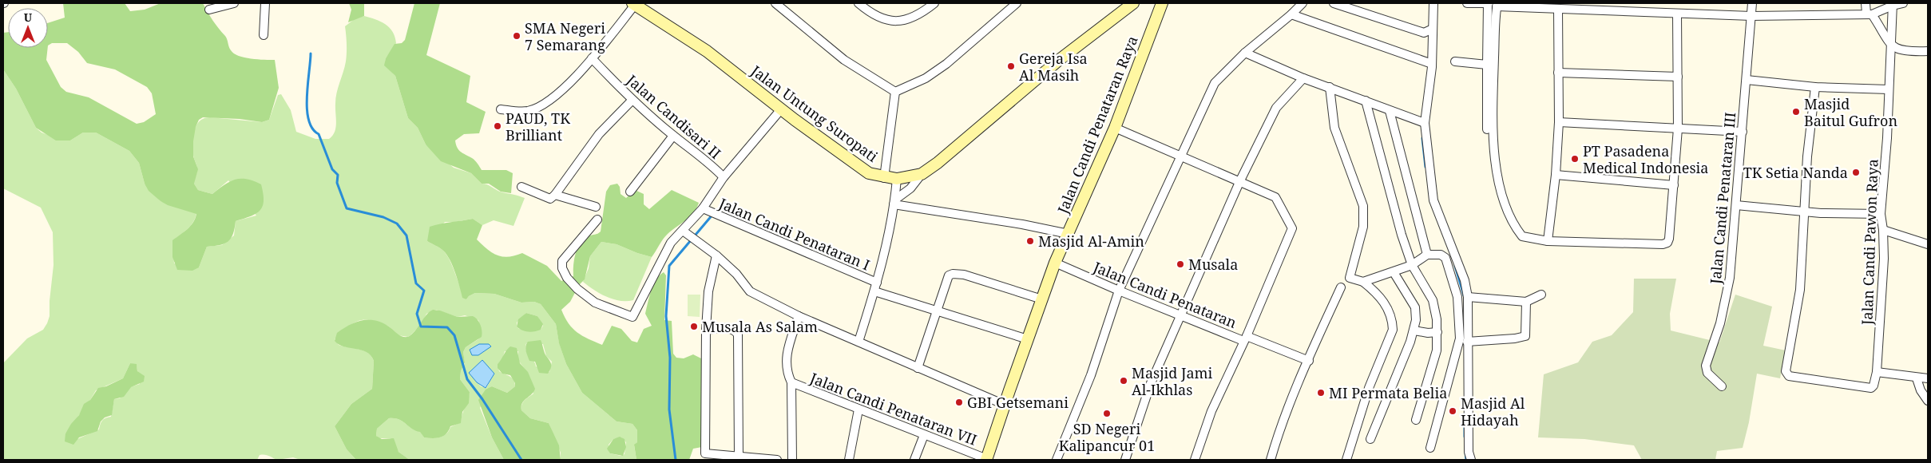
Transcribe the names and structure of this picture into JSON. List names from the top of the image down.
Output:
{
  "streets": {
    "main road": ["Jalan Untung Suropati", "Jalan Candi Penataran Raya"],
    "street": [
      "Jalan Candisari II",
      "Jalan Candi Penataran III",
      "Jalan Candi Penataran I",
      "Jalan Candi Pawon Raya",
      "Jalan Candi Penataran",
      "Jalan Candi Penataran VII"
    ]
  },
  "crossings": [
    ["Jalan Candi Penataran Raya", "Jalan Candi Penataran"],
    ["Jalan Candi Penataran Raya", "Jalan Candi Penataran VII"]
  ],
  "places": [
    "SMA Negeri 7 Semarang",
    "Gereja Isa Al Masih",
    "Masjid Baitul Gufron",
    "PAUD, TK Brilliant",
    "PT Pasadena Medical Indonesia",
    "TK Setia Nanda",
    "Masjid Al-Amin",
    "Musala",
    "Musala As Salam",
    "Masjid Jami Al-Ikhlas",
    "MI Permata Belia",
    "GBI Getsemani",
    "Masjid Al Hidayah",
    "SD Negeri Kalipancur 01"
  ],
  "north": "top"
}
